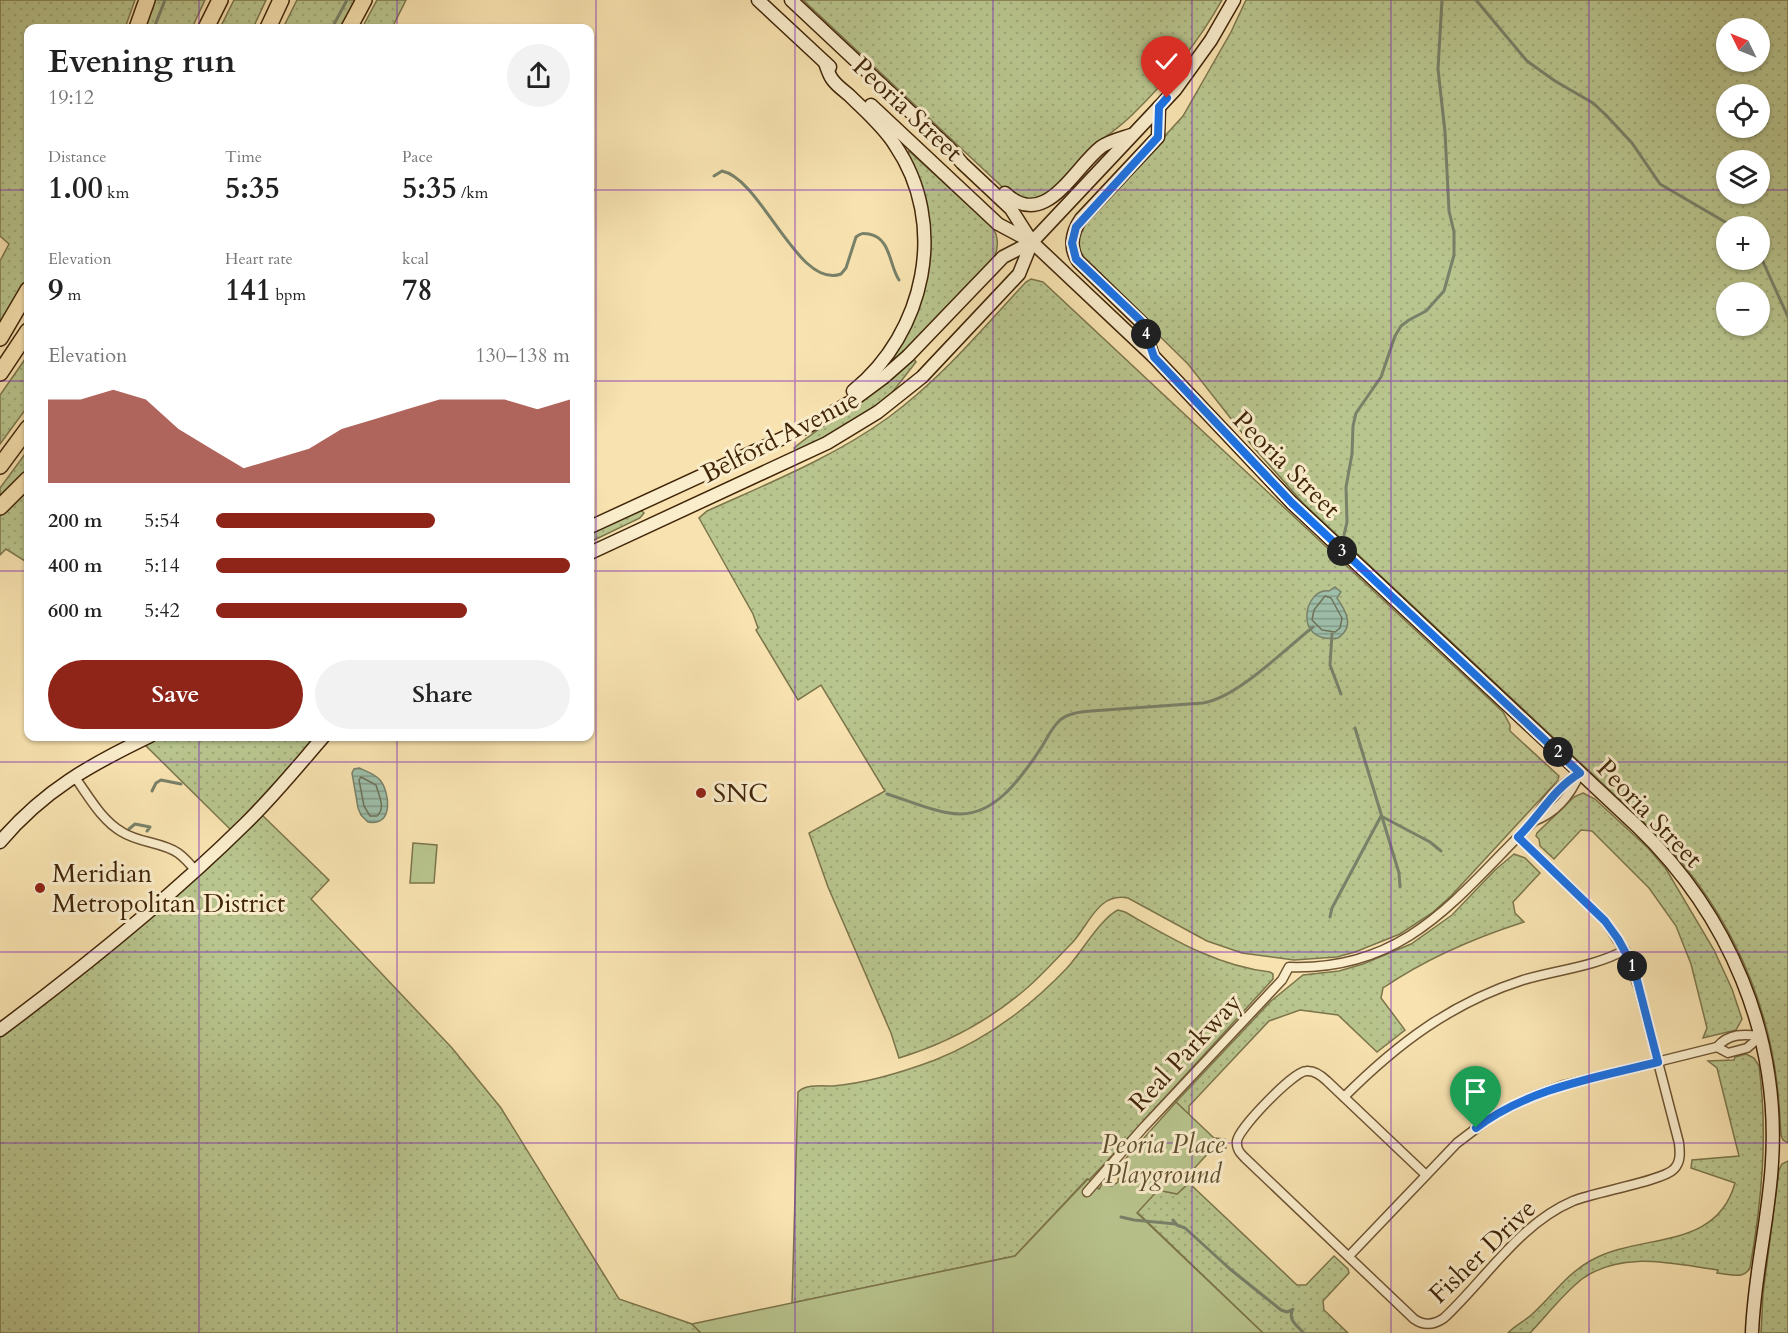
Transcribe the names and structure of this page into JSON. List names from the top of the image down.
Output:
{
  "streets": {
    "main road": ["Peoria Street", "Belford Avenue"],
    "street": ["Real Parkway", "Fisher Drive"]
  },
  "crossings": [
    ["Peoria Street", "Belford Avenue"],
    ["Real Parkway", "Fisher Drive"]
  ],
  "parks": ["Peoria Place Playground"],
  "places": ["SNC", "Meridian Metropolitan District"],
  "north": "top left",
  "page": {
    "map_buttons": ["+", "−"],
    "heading": ["Evening run", "19:12"],
    "stats": [
      ["Distance", "1.00 km"],
      ["Time", "5:35"],
      ["Pace", "5:35 /km"],
      ["Elevation", "9 m"],
      ["Heart rate", "141 bpm"],
      ["kcal", "78"]
    ],
    "pins": [
      "4",
      "3",
      "2",
      "1"
    ],
    "chart": ["Elevation", "130–138 m"],
    "list": [
      {
        "name": "200 m",
        "note": "5:54"
      },
      {
        "name": "400 m",
        "note": "5:14"
      },
      {
        "name": "600 m",
        "note": "5:42"
      }
    ],
    "buttons": ["Save", "Share"]
  }
}
